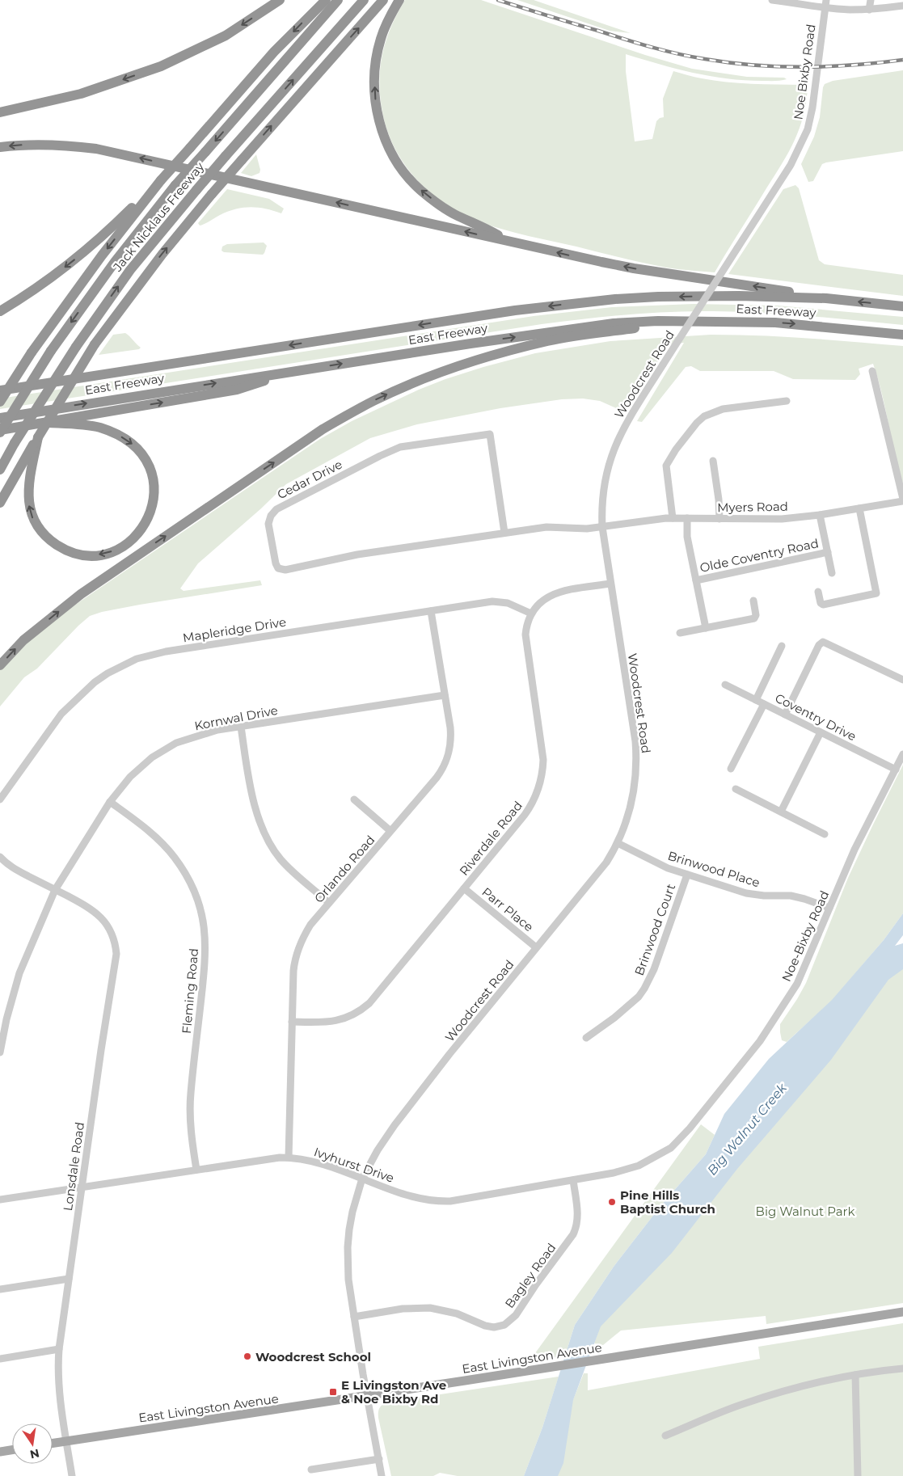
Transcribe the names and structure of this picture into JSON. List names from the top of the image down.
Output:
{
  "streets": {
    "highway": ["Jack Nicklaus Freeway", "East Freeway"],
    "main road": ["East Livingston Avenue"],
    "street": [
      "Noe Bixby Road",
      "Woodcrest Road",
      "Cedar Drive",
      "Myers Road",
      "Olde Coventry Road",
      "Mapleridge Drive",
      "Coventry Drive",
      "Kornwal Drive",
      "Riverdale Road",
      "Orlando Road",
      "Brinwood Place",
      "Parr Place",
      "Brinwood Court",
      "Noe-Bixby Road",
      "Fleming Road",
      "Ivyhurst Drive",
      "Lonsdale Road",
      "Bagley Road"
    ]
  },
  "crossings": [
    ["Noe Bixby Road", "Woodcrest Road"],
    ["Woodcrest Road", "Cedar Drive"],
    ["Woodcrest Road", "Myers Road"],
    ["Woodcrest Road", "Riverdale Road"],
    ["Woodcrest Road", "Brinwood Place"],
    ["Woodcrest Road", "Parr Place"],
    ["Woodcrest Road", "Ivyhurst Drive"],
    ["Woodcrest Road", "Bagley Road"],
    ["Woodcrest Road", "East Livingston Avenue"],
    ["Cedar Drive", "Myers Road"],
    ["Myers Road", "Olde Coventry Road"],
    ["Mapleridge Drive", "Riverdale Road"],
    ["Mapleridge Drive", "Orlando Road"],
    ["Coventry Drive", "Noe-Bixby Road"],
    ["Kornwal Drive", "Orlando Road"],
    ["Kornwal Drive", "Fleming Road"],
    ["Kornwal Drive", "Lonsdale Road"],
    ["Riverdale Road", "Orlando Road"],
    ["Riverdale Road", "Parr Place"],
    ["Orlando Road", "Ivyhurst Drive"],
    ["Brinwood Place", "Brinwood Court"],
    ["Brinwood Place", "Noe-Bixby Road"],
    ["Noe-Bixby Road", "Ivyhurst Drive"],
    ["Fleming Road", "Ivyhurst Drive"],
    ["Ivyhurst Drive", "Lonsdale Road"],
    ["Ivyhurst Drive", "Bagley Road"],
    ["Lonsdale Road", "East Livingston Avenue"]
  ],
  "water": ["Big Walnut Creek"],
  "parks": ["Big Walnut Park"],
  "places": {
    "other": ["Pine Hills Baptist Church", "Woodcrest School"],
    "transit": ["E Livingston Ave & Noe Bixby Rd"]
  },
  "north": "bottom"
}
